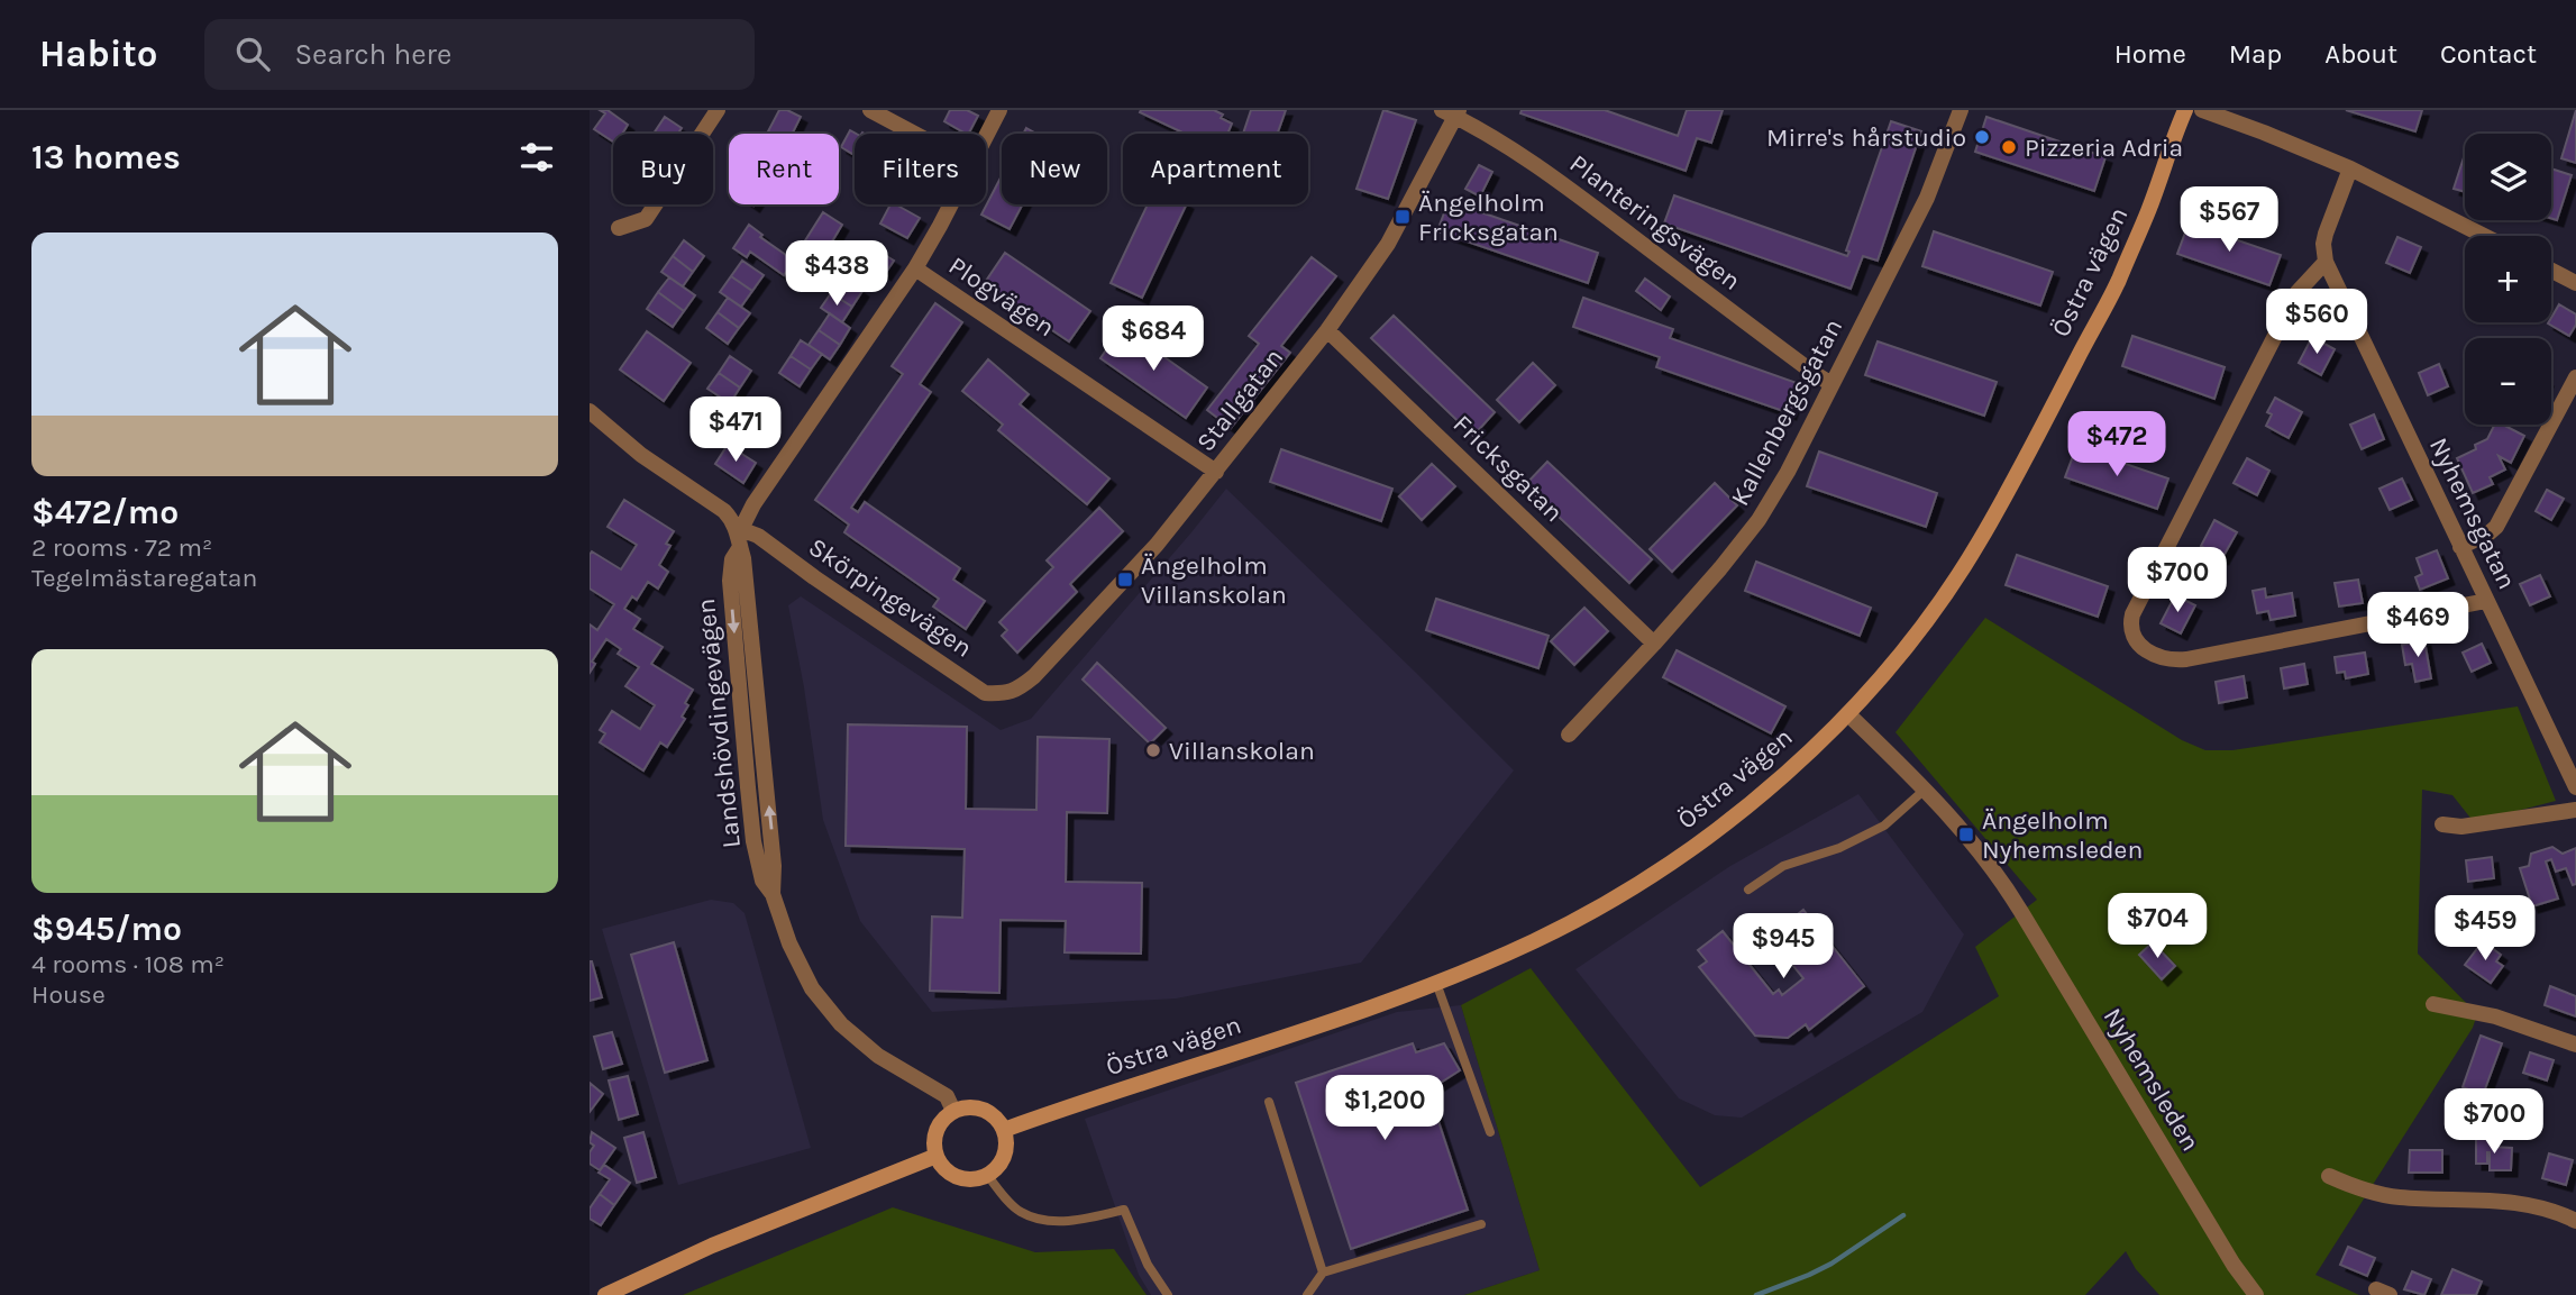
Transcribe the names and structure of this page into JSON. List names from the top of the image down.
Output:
{
  "streets": {
    "main road": ["Östra vägen"],
    "street": [
      "Planteringsvägen",
      "Plogvägen",
      "Stallgatan",
      "Kallenbergsgatan",
      "Fricksgatan",
      "Nyhemsgatan",
      "Skörpingevägen",
      "Landshövdingevägen",
      "Nyhemsleden"
    ]
  },
  "crossings": [
    ["Planteringsvägen", "Stallgatan"],
    ["Planteringsvägen", "Kallenbergsgatan"],
    ["Östra vägen", "Landshövdingevägen"],
    ["Östra vägen", "Nyhemsleden"],
    ["Plogvägen", "Stallgatan"],
    ["Stallgatan", "Fricksgatan"],
    ["Stallgatan", "Skörpingevägen"],
    ["Kallenbergsgatan", "Fricksgatan"],
    ["Skörpingevägen", "Landshövdingevägen"]
  ],
  "places": {
    "other": ["Mirre's hårstudio", "Pizzeria Adria", "Villanskolan"],
    "transit": ["Ängelholm Fricksgatan", "Ängelholm Villanskolan", "Ängelholm Nyhemsleden"]
  },
  "page": {
    "header": "Habito",
    "search": "Search here",
    "nav": [
      "Home",
      "Map",
      "About",
      "Contact"
    ],
    "heading": "13 homes",
    "map_buttons": ["+", "−"],
    "chip": [
      "Buy",
      "Rent",
      "Filters",
      "New",
      "Apartment"
    ],
    "price": [
      "$567",
      "$438",
      "$560",
      "$684",
      "$471",
      "$472",
      "$700",
      "$469",
      "$704",
      "$459",
      "$945",
      "$1,200",
      "$700"
    ],
    "list": [
      {
        "name": "$472/mo",
        "note": "2 rooms · 72 m² · Tegelmästaregatan"
      },
      {
        "name": "$945/mo",
        "note": "4 rooms · 108 m² · House"
      }
    ]
  }
}
